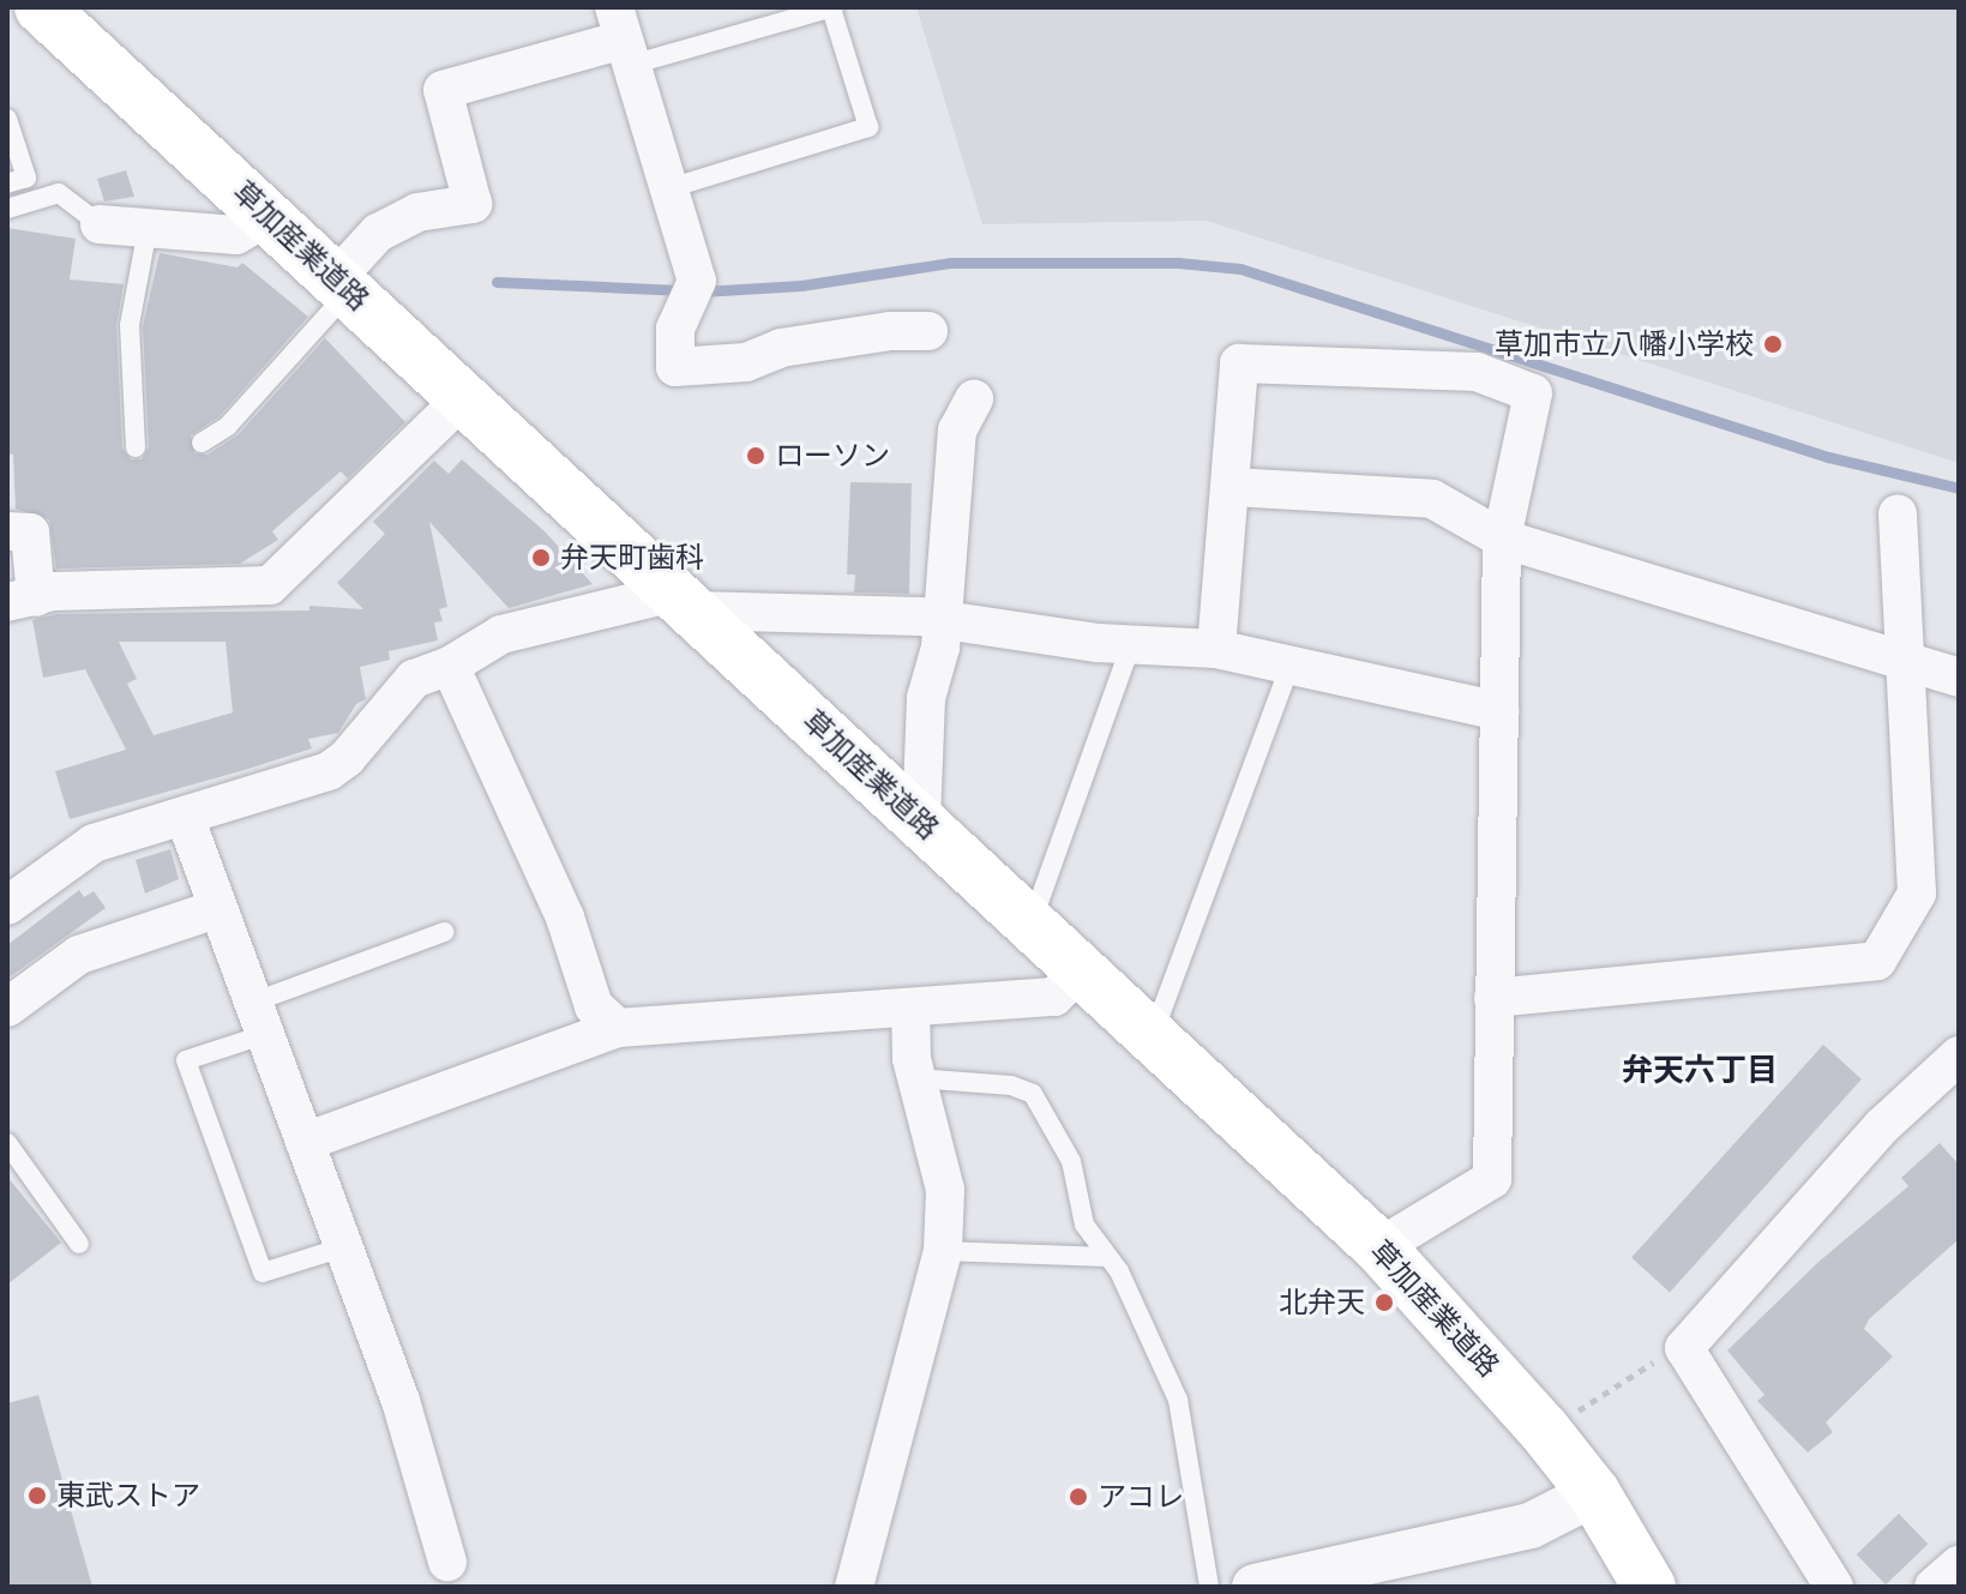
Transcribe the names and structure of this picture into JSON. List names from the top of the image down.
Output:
{
  "streets": {
    "main road": ["草加産業道路"]
  },
  "districts": ["弁天六丁目"],
  "places": [
    "草加市立八幡小学校",
    "ローソン",
    "弁天町歯科",
    "北弁天",
    "東武ストア",
    "アコレ"
  ]
}
